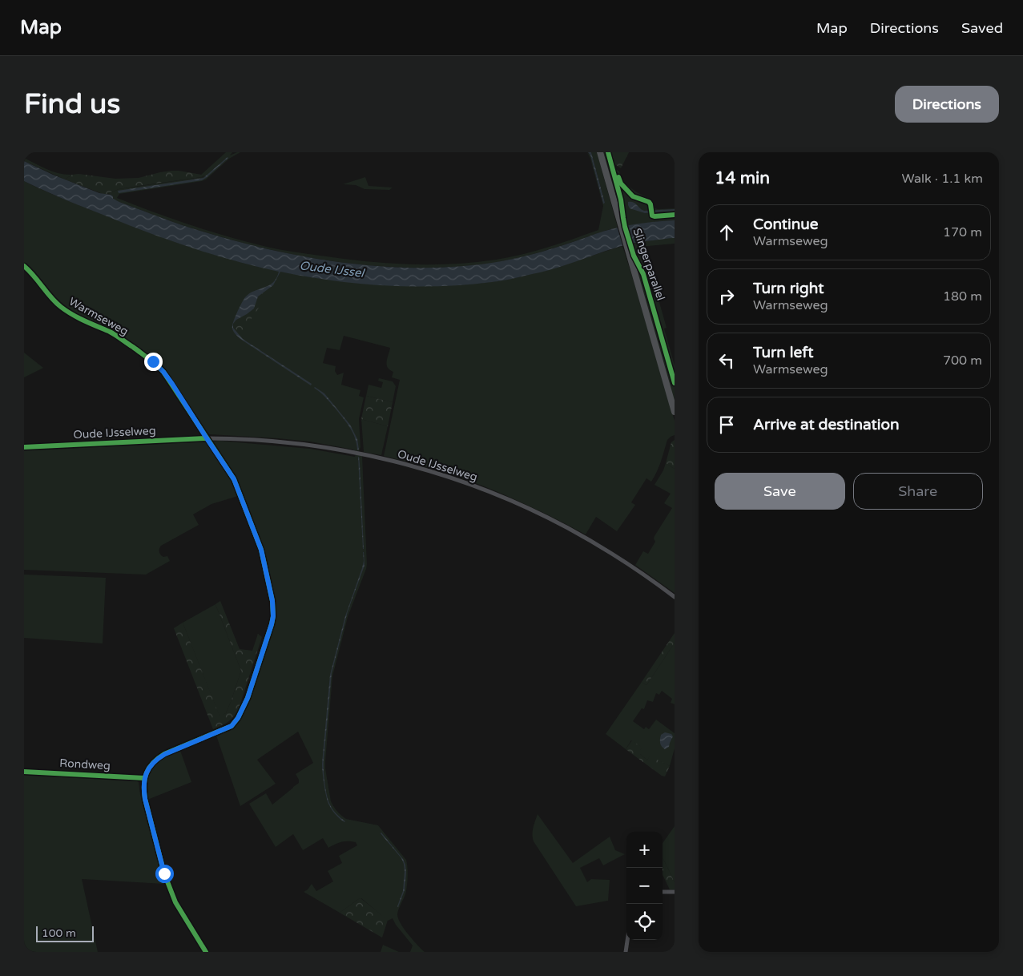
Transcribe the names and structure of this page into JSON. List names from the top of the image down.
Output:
{
  "streets": {
    "main road": ["Slingerparallel"],
    "street": ["Warmseweg", "Oude IJsselweg", "Rondweg"]
  },
  "crossings": [
    ["Warmseweg", "Oude IJsselweg"],
    ["Warmseweg", "Rondweg"]
  ],
  "water": ["Oude IJssel"],
  "scale_bar": "100 m",
  "page": {
    "header": "Map",
    "nav": ["Map", "Directions", "Saved"],
    "buttons": [
      "Directions",
      ["Save", "Share"]
    ],
    "title": "Find us",
    "heading": ["14 min", "Walk · 1.1 km"],
    "list": [
      ["Continue", "Warmseweg", "170 m"],
      ["Turn right", "Warmseweg", "180 m"],
      ["Turn left", "Warmseweg", "700 m"],
      "Arrive at destination"
    ],
    "map_buttons": ["+", "−"],
    "scale": "100 m"
  }
}
